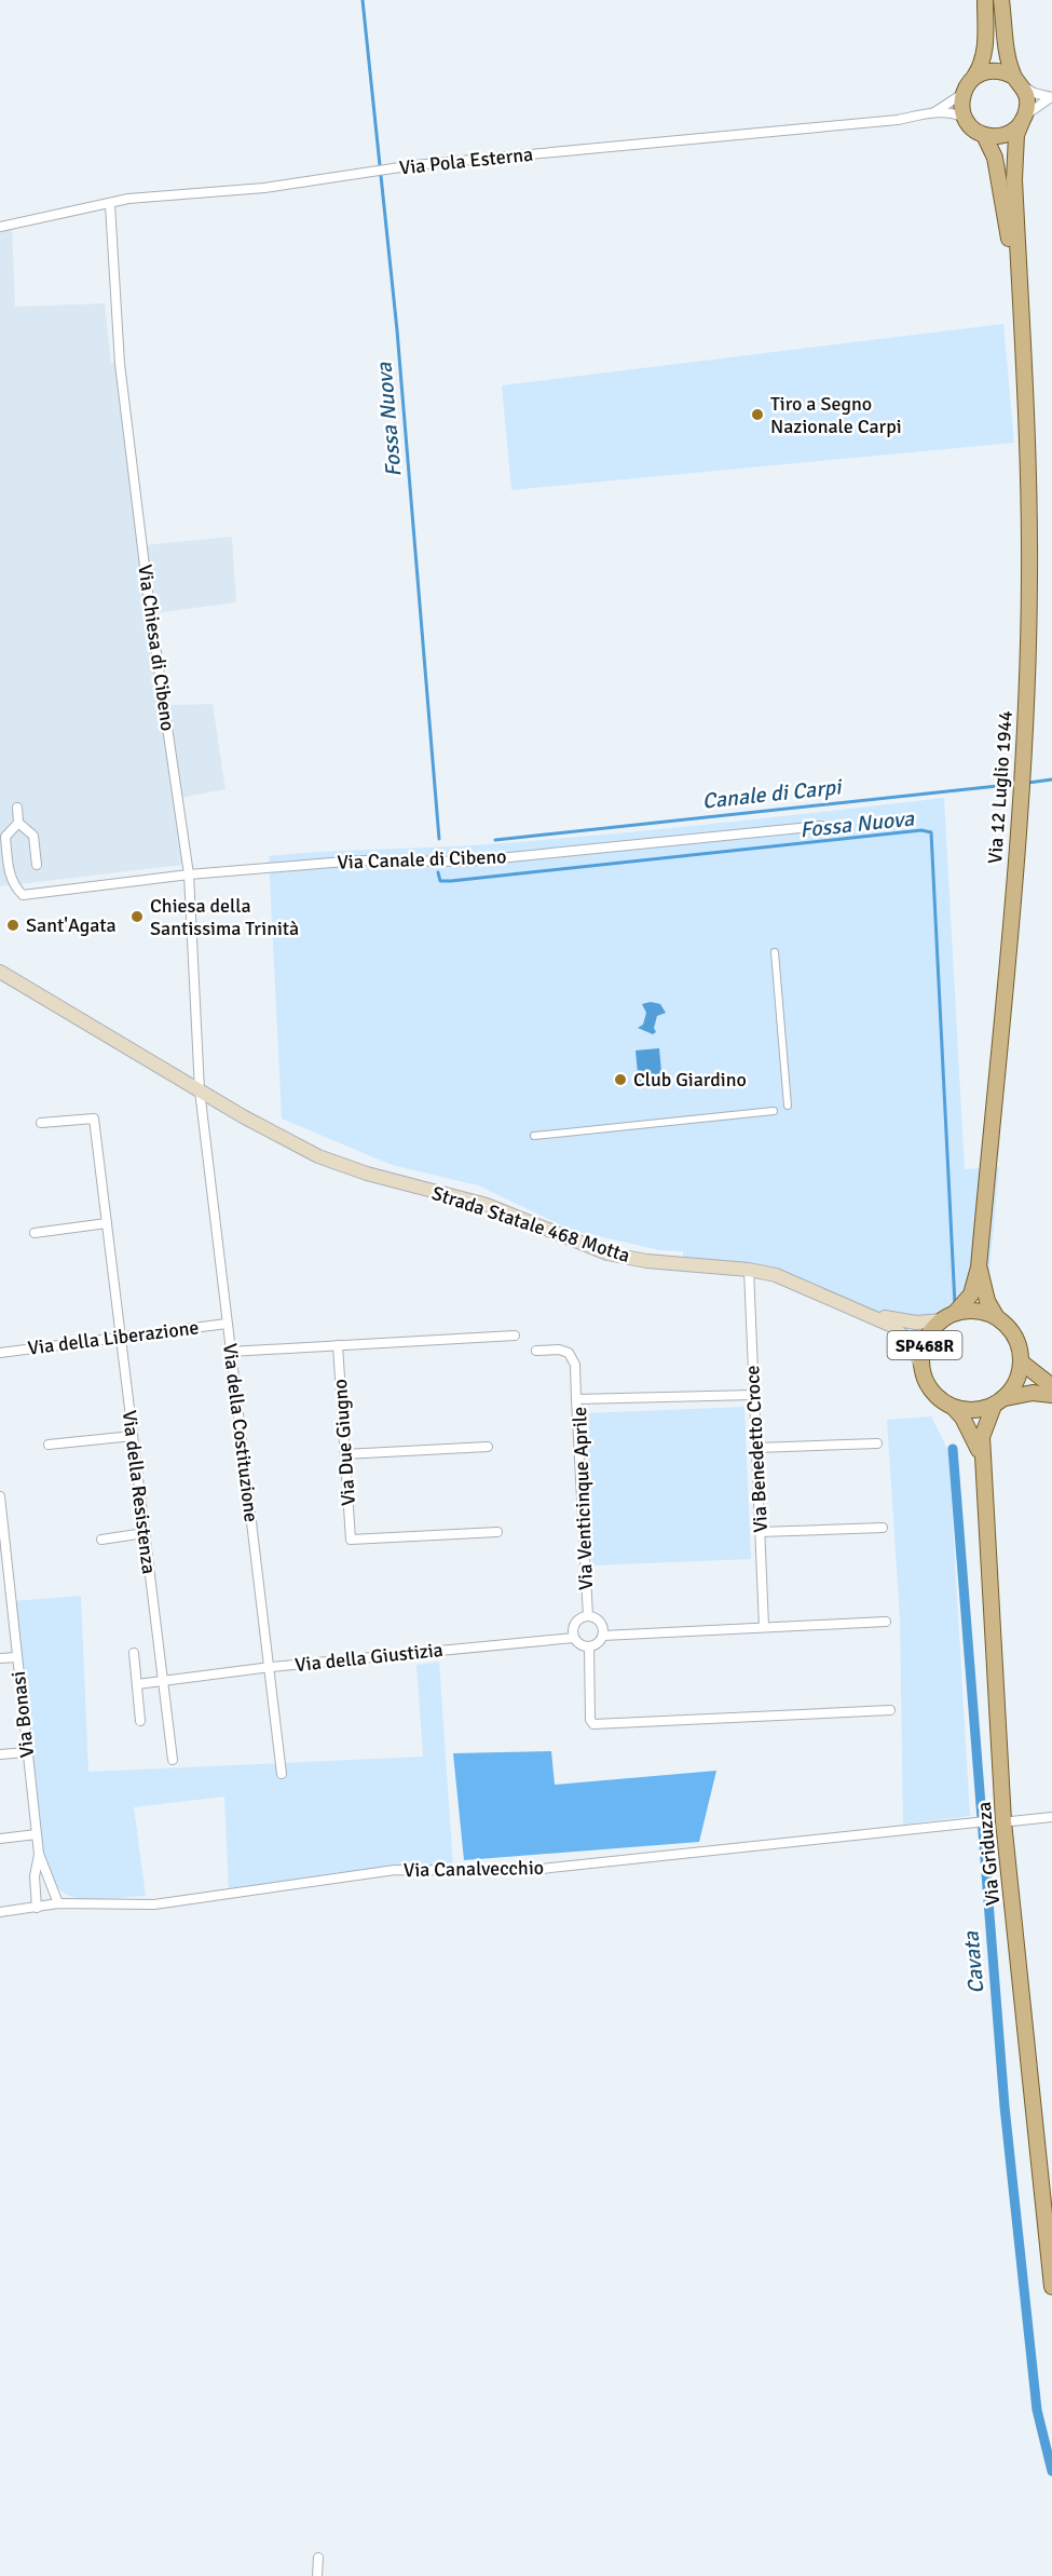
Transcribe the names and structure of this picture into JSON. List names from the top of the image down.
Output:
{
  "streets": {
    "main road": [
      "Via 12 Luglio 1944",
      "Strada Statale 468 Motta",
      "SP468R",
      "Via Griduzza"
    ],
    "street": [
      "Via Pola Esterna",
      "Via Chiesa di Cibeno",
      "Via Canale di Cibeno",
      "Via della Liberazione",
      "Via della Costituzione",
      "Via Due Giugno",
      "Via Benedetto Croce",
      "Via della Resistenza",
      "Via Venticinque Aprile",
      "Via della Giustizia",
      "Via Bonasi",
      "Via Canalvecchio"
    ]
  },
  "crossings": [
    ["Via Pola Esterna", "Via Chiesa di Cibeno"],
    ["Via Pola Esterna", "Via 12 Luglio 1944"],
    ["Via Chiesa di Cibeno", "Via Canale di Cibeno"],
    ["Via Chiesa di Cibeno", "Strada Statale 468 Motta"],
    ["Via Chiesa di Cibeno", "Via della Costituzione"],
    ["Strada Statale 468 Motta", "Via della Costituzione"],
    ["Strada Statale 468 Motta", "Via Benedetto Croce"],
    ["Via della Liberazione", "Via della Costituzione"],
    ["Via della Liberazione", "Via della Resistenza"],
    ["SP468R", "Via Griduzza"],
    ["Via della Costituzione", "Via della Giustizia"],
    ["Via Benedetto Croce", "Via Venticinque Aprile"],
    ["Via della Resistenza", "Via della Giustizia"],
    ["Via Venticinque Aprile", "Via della Giustizia"],
    ["Via Bonasi", "Via Canalvecchio"]
  ],
  "water": ["Fossa Nuova", "Canale di Carpi", "Cavata"],
  "places": [
    "Tiro a Segno Nazionale Carpi",
    "Chiesa della Santissima Trinità",
    "Sant'Agata",
    "Club Giardino"
  ]
}
